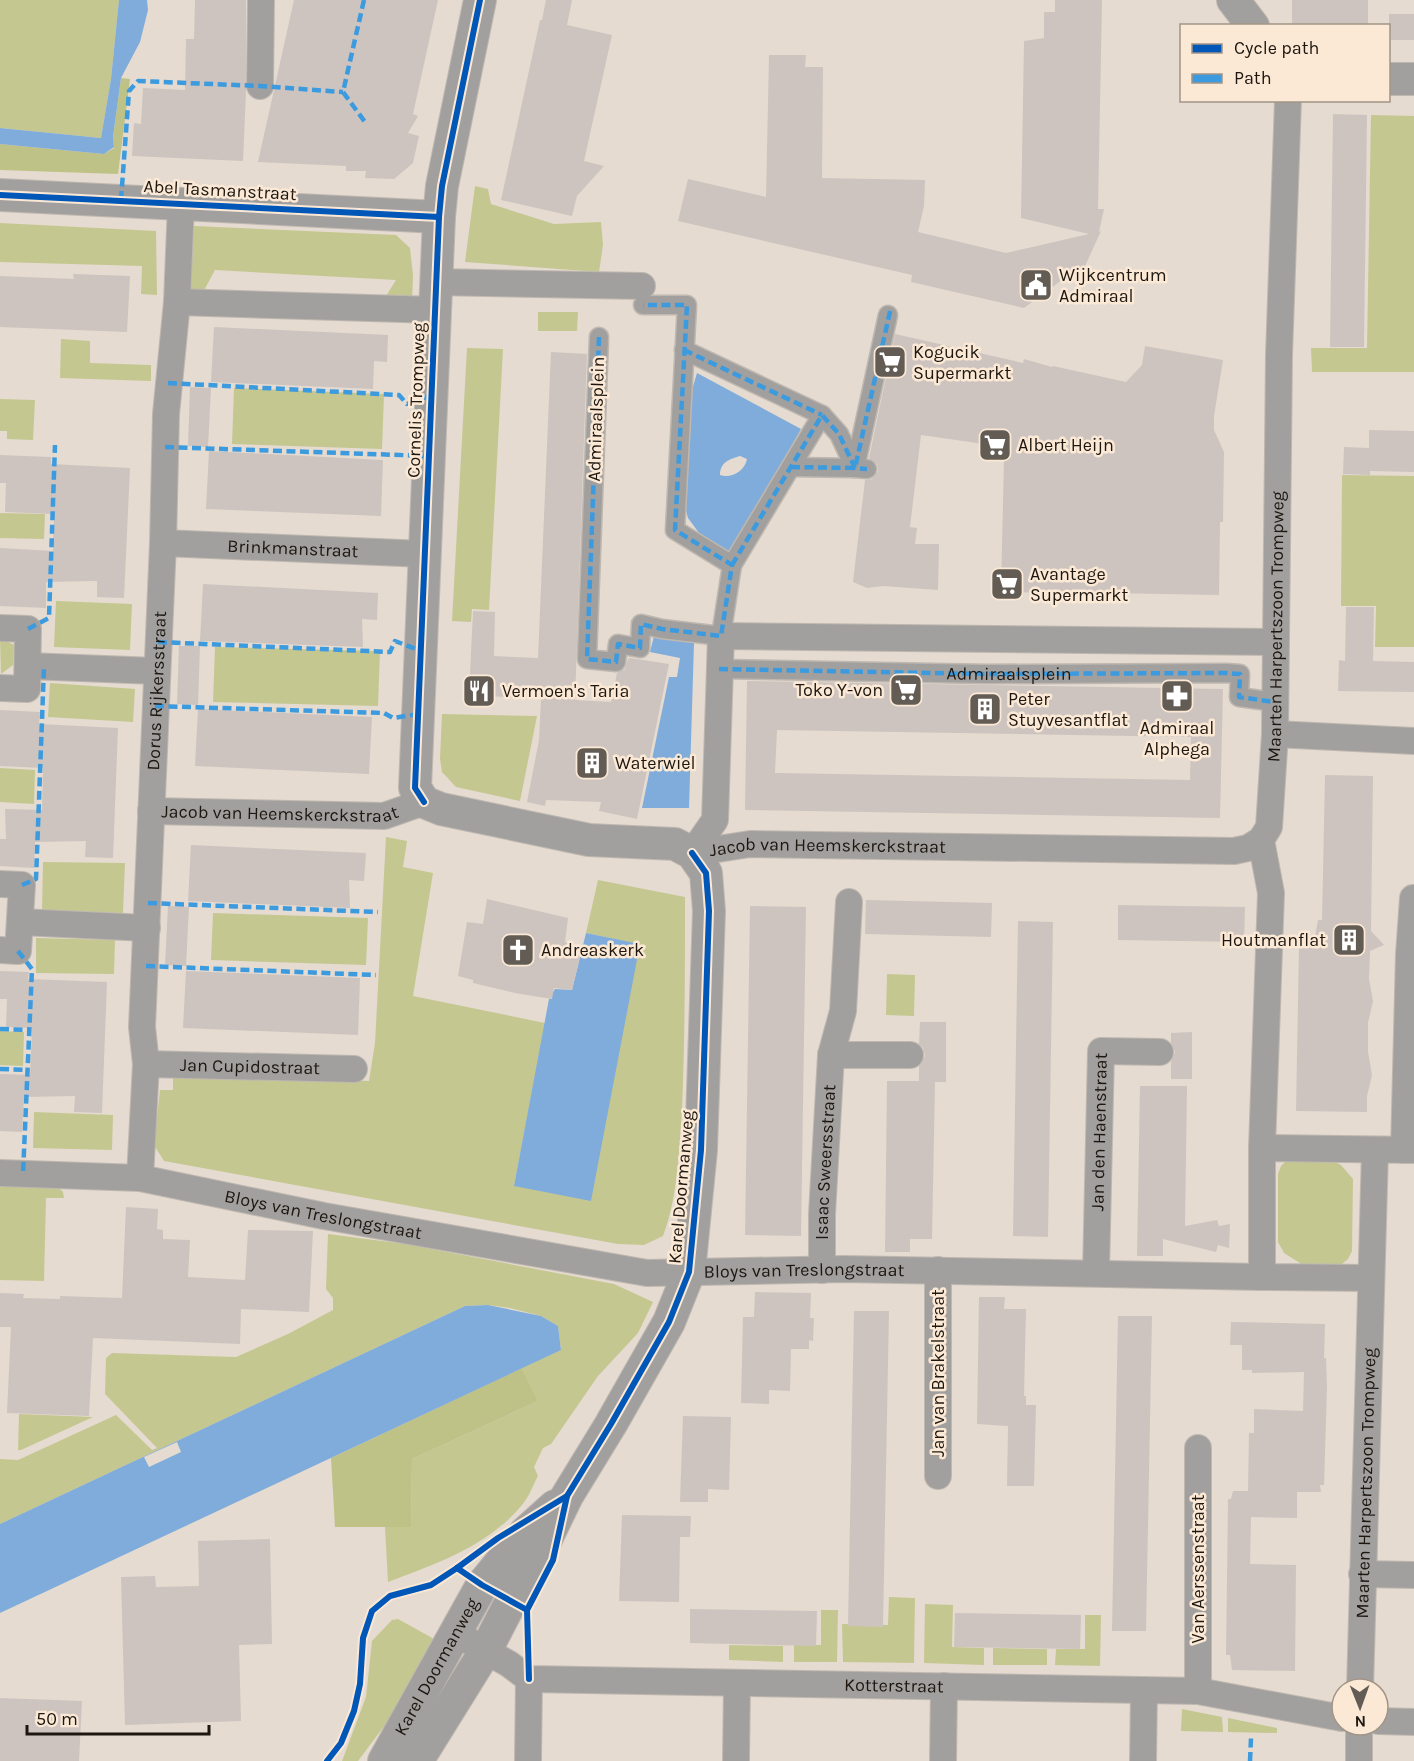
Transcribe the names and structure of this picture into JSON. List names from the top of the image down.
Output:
{
  "streets": {
    "street": [
      "Abel Tasmanstraat",
      "Cornelis Trompweg",
      "Admiraalsplein",
      "Brinkmanstraat",
      "Maarten Harpertszoon Trompweg",
      "Dorus Rijkersstraat",
      "Jacob van Heemskerckstraat",
      "Jan Cupidostraat",
      "Jan den Haenstraat",
      "Isaac Sweersstraat",
      "Karel Doormanweg",
      "Bloys van Treslongstraat",
      "Jan van Brakelstraat",
      "Van Aerssenstraat",
      "Kotterstraat"
    ]
  },
  "crossings": [
    ["Abel Tasmanstraat", "Cornelis Trompweg"],
    ["Abel Tasmanstraat", "Dorus Rijkersstraat"],
    ["Cornelis Trompweg", "Brinkmanstraat"],
    ["Cornelis Trompweg", "Jacob van Heemskerckstraat"],
    ["Admiraalsplein", "Maarten Harpertszoon Trompweg"],
    ["Brinkmanstraat", "Dorus Rijkersstraat"],
    ["Maarten Harpertszoon Trompweg", "Jacob van Heemskerckstraat"],
    ["Maarten Harpertszoon Trompweg", "Bloys van Treslongstraat"],
    ["Dorus Rijkersstraat", "Jacob van Heemskerckstraat"],
    ["Dorus Rijkersstraat", "Jan Cupidostraat"],
    ["Dorus Rijkersstraat", "Bloys van Treslongstraat"],
    ["Jacob van Heemskerckstraat", "Karel Doormanweg"],
    ["Jan den Haenstraat", "Bloys van Treslongstraat"],
    ["Isaac Sweersstraat", "Bloys van Treslongstraat"],
    ["Karel Doormanweg", "Bloys van Treslongstraat"],
    ["Bloys van Treslongstraat", "Jan van Brakelstraat"],
    ["Van Aerssenstraat", "Kotterstraat"]
  ],
  "places": {
    "public building": ["Wijkcentrum Admiraal"],
    "supermarket": [
      "Kogucik Supermarkt",
      "Albert Heijn",
      "Avantage Supermarkt",
      "Toko Y-von"
    ],
    "restaurant": ["Vermoen's Taria"],
    "pharmacy": ["Admiraal Alphega"],
    "building": ["Peter Stuyvesantflat", "Waterwiel", "Houtmanflat"],
    "church": ["Andreaskerk"]
  },
  "legend": ["Cycle path", "Path"],
  "scale_bar": "50 m",
  "north": "bottom"
}
